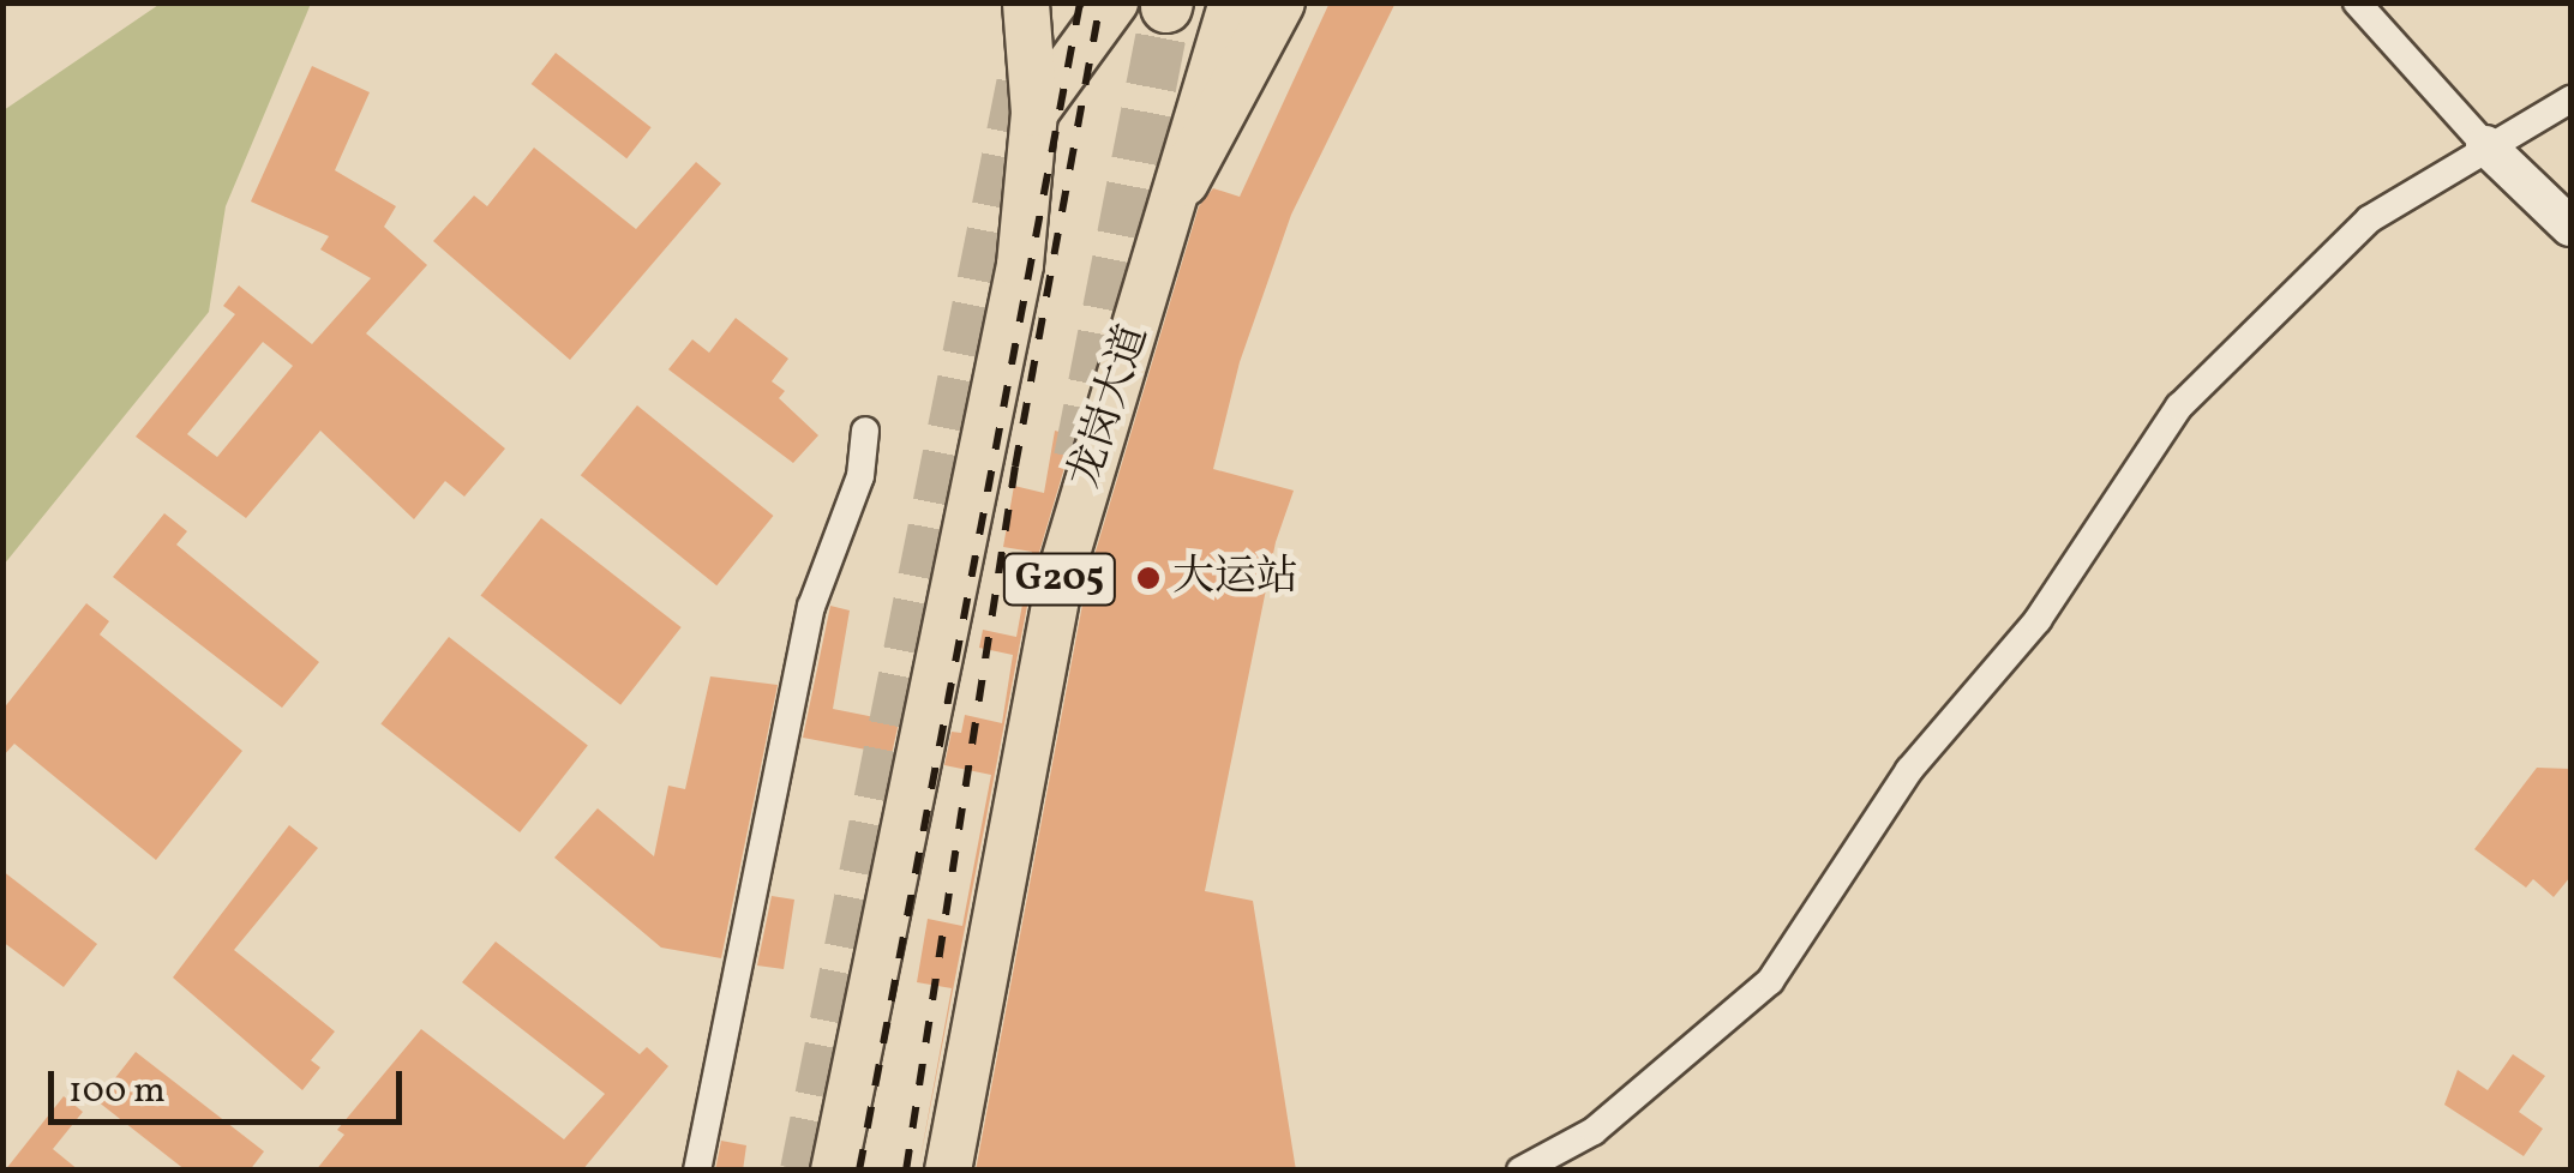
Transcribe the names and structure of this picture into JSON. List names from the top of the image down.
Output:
{
  "streets": {
    "main road": ["龙岗大道", "G205"]
  },
  "places": ["大运站"],
  "scale_bar": "100 m"
}
